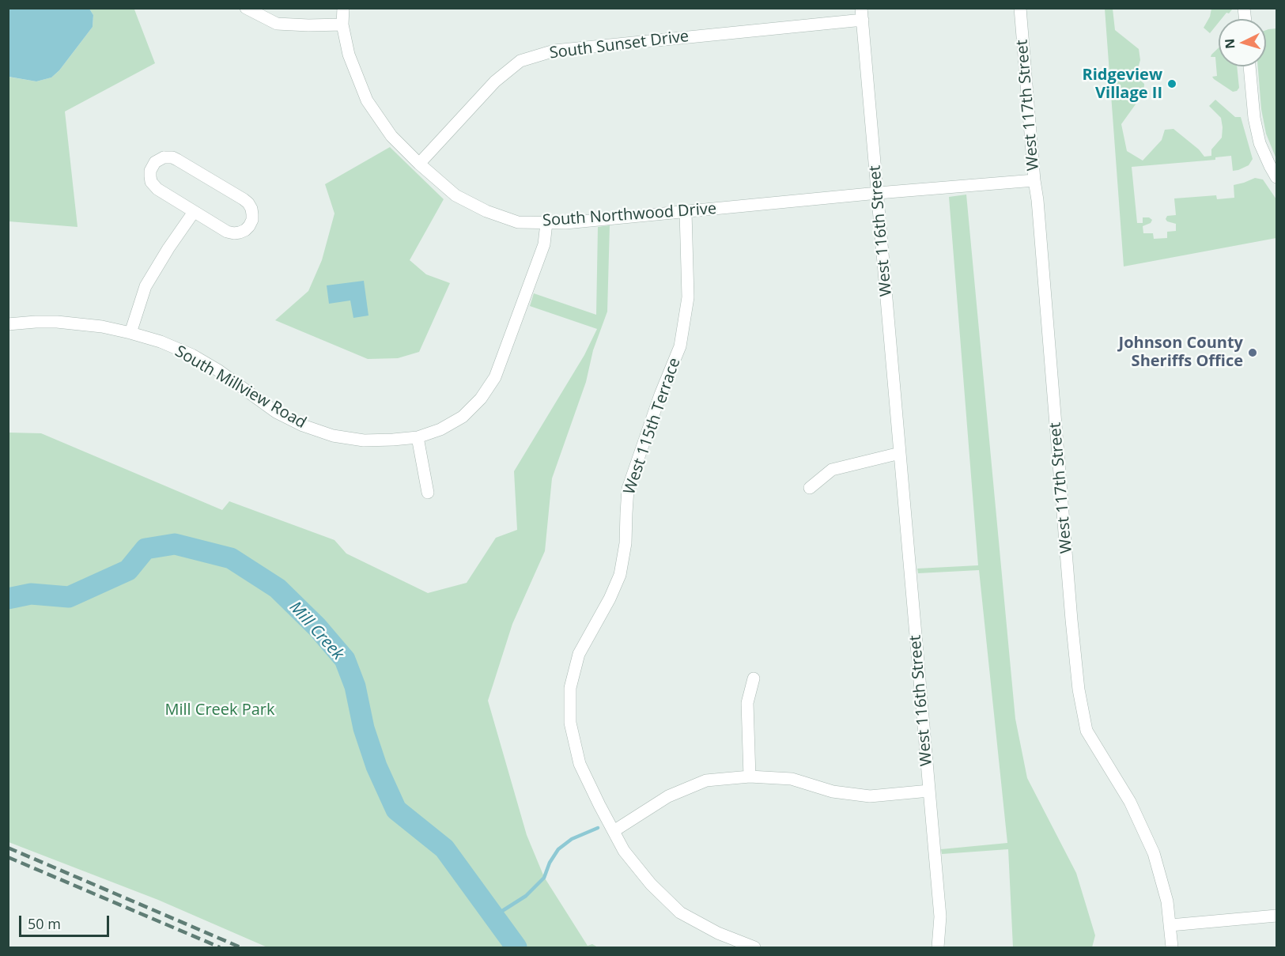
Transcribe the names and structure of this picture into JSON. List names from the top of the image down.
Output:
{
  "streets": {
    "street": [
      "South Sunset Drive",
      "West 117th Street",
      "South Northwood Drive",
      "West 116th Street",
      "South Millview Road",
      "West 115th Terrace"
    ]
  },
  "crossings": [
    ["South Sunset Drive", "South Northwood Drive"],
    ["South Sunset Drive", "West 116th Street"],
    ["West 117th Street", "South Northwood Drive"],
    ["South Northwood Drive", "West 116th Street"],
    ["South Northwood Drive", "South Millview Road"],
    ["South Northwood Drive", "West 115th Terrace"]
  ],
  "water": ["Mill Creek"],
  "parks": ["Mill Creek Park"],
  "places": ["Ridgeview Village II", "Johnson County Sheriffs Office"],
  "scale_bar": "50 m",
  "north": "left"
}
